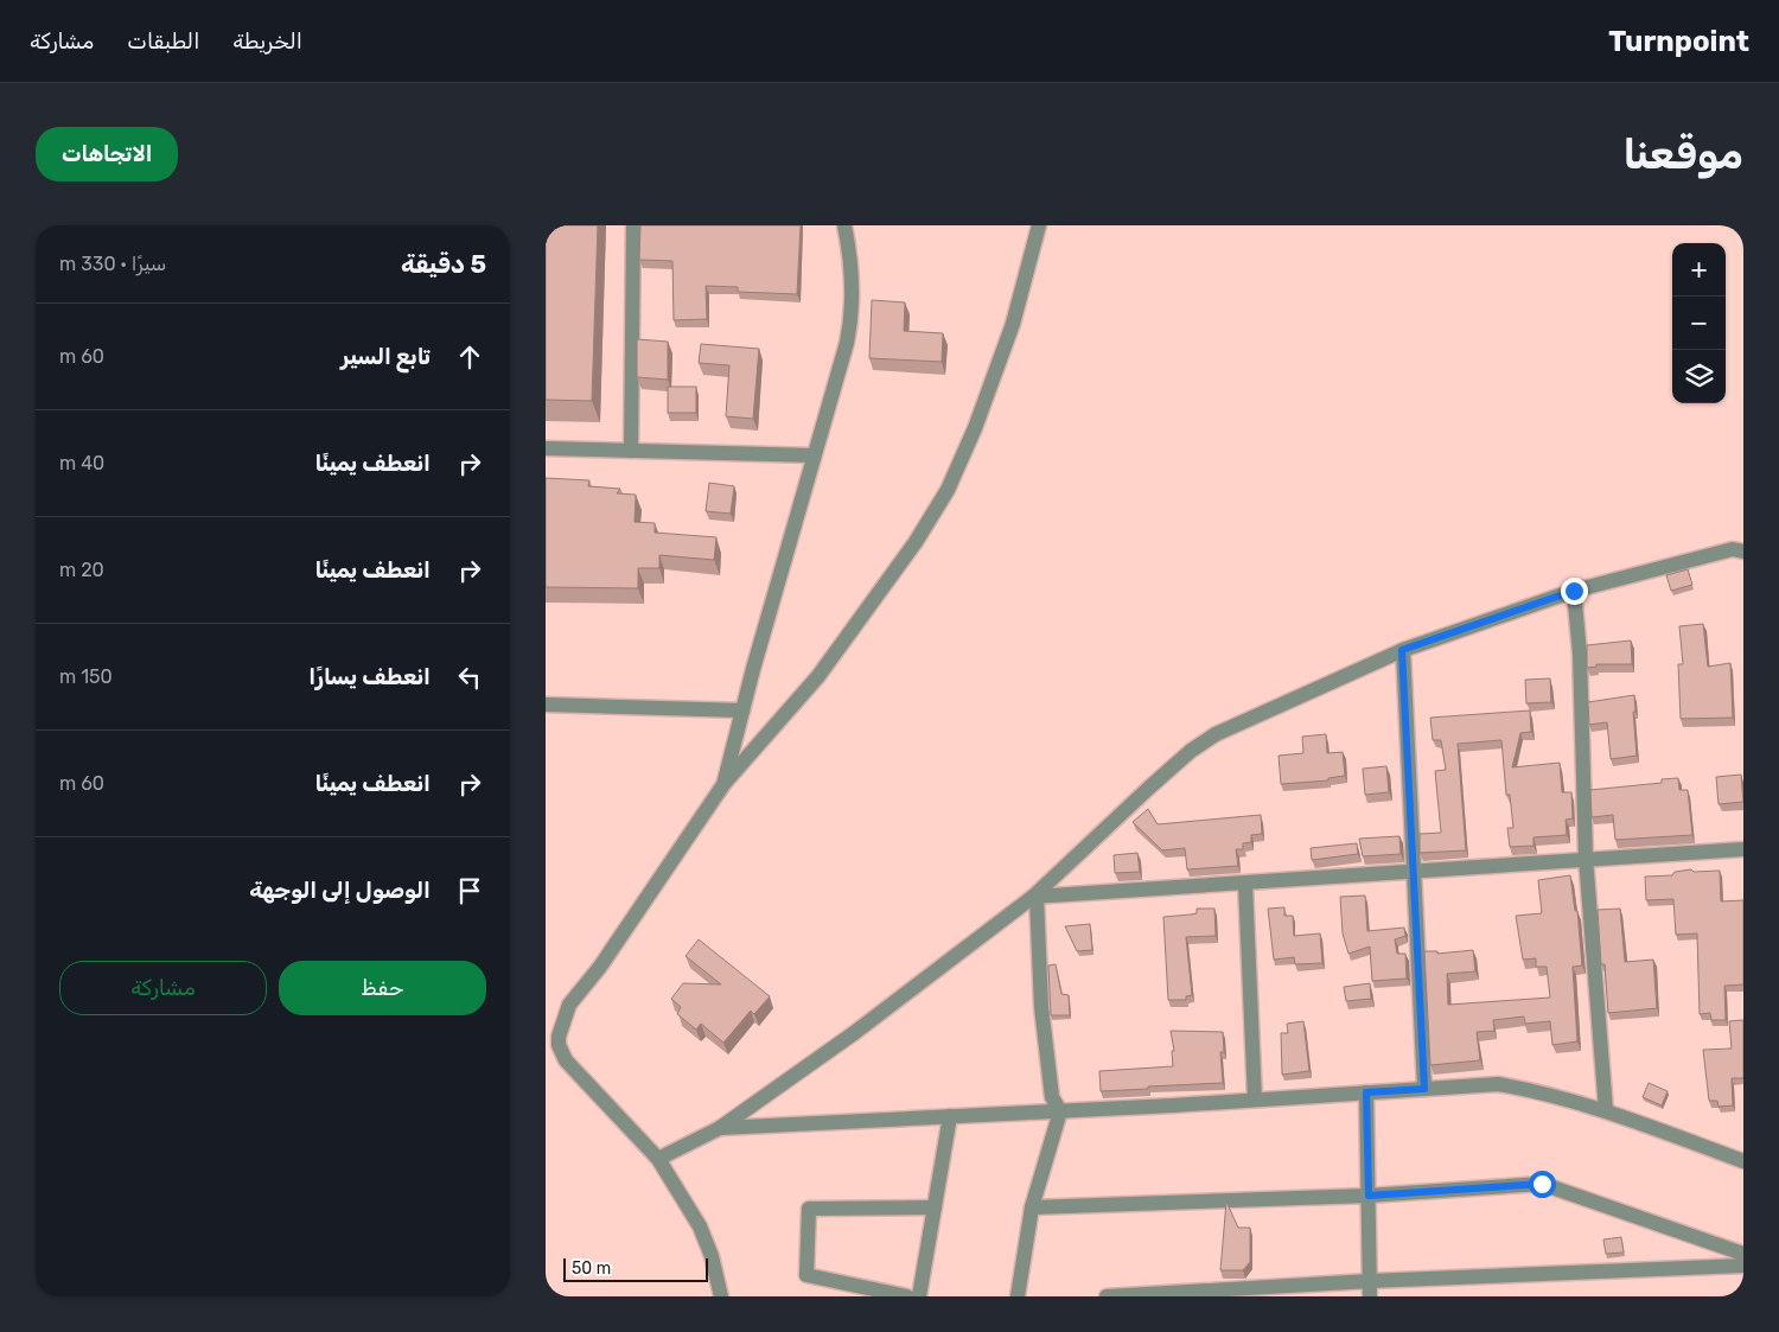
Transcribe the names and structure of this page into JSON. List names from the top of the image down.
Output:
{
  "scale_bar": "50 m",
  "page": {
    "header": "Turnpoint",
    "nav": ["الخريطة", "الطبقات", "مشاركة"],
    "buttons": [
      "الاتجاهات",
      ["حفظ", "مشاركة"]
    ],
    "title": "موقعنا",
    "heading": ["5 دقيقة", "سيرًا · 330 m"],
    "map_buttons": ["+", "−"],
    "list": [
      ["تابع السير", "60 m"],
      ["انعطف يمينًا", "40 m"],
      ["انعطف يمينًا", "20 m"],
      ["انعطف يسارًا", "150 m"],
      ["انعطف يمينًا", "60 m"],
      "الوصول إلى الوجهة"
    ],
    "scale": "50 m"
  }
}
